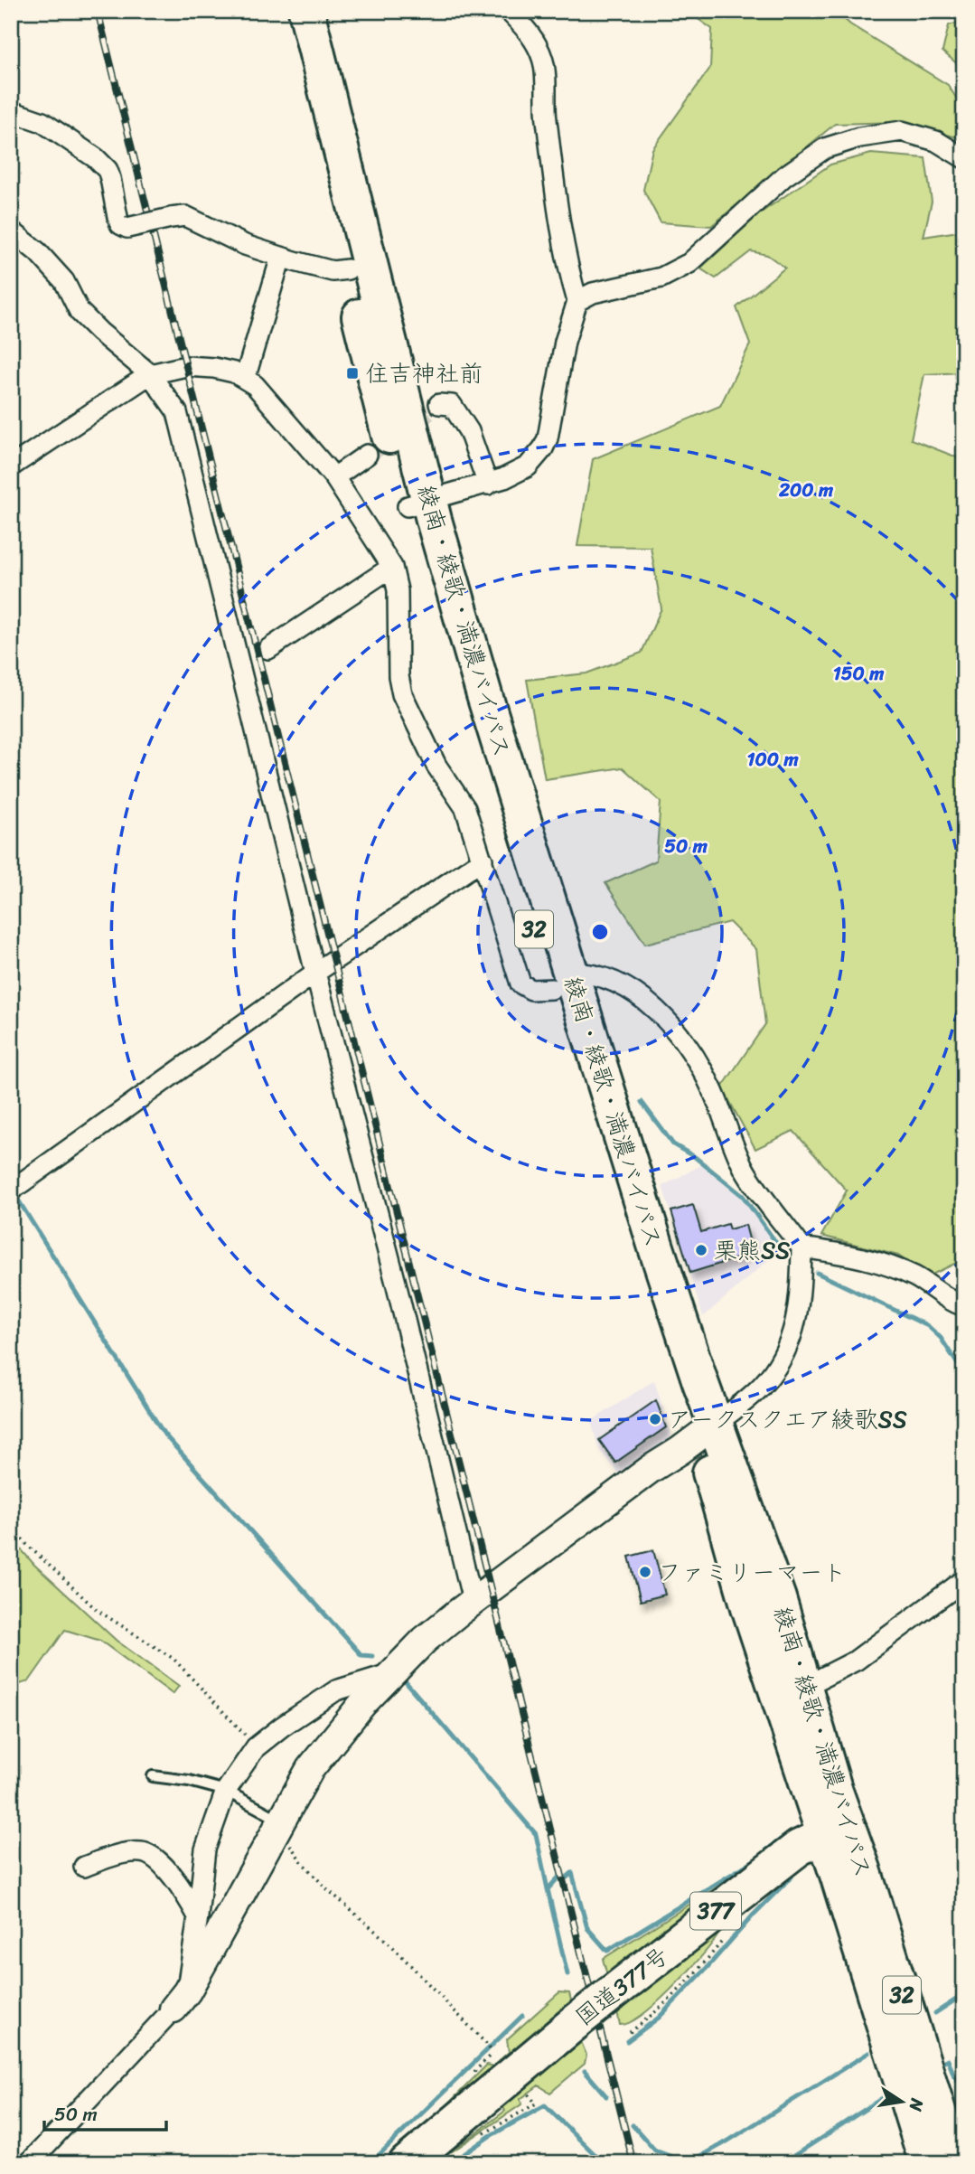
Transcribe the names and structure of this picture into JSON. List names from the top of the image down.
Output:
{
  "streets": {
    "highway": [
      "綾南・綾歌・満濃バイパス",
      "32",
      "377",
      "国道377号"
    ]
  },
  "crossings": [
    ["綾南・綾歌・満濃バイパス", "国道377号"]
  ],
  "places": {
    "transit": ["住吉神社前"],
    "other": ["栗熊SS", "アークスクエア綾歌SS", "ファミリーマート"]
  },
  "scale_bar": "50 m",
  "north": "right",
  "rings": [
    "200 m",
    "150 m",
    "100 m",
    "50 m"
  ]
}
